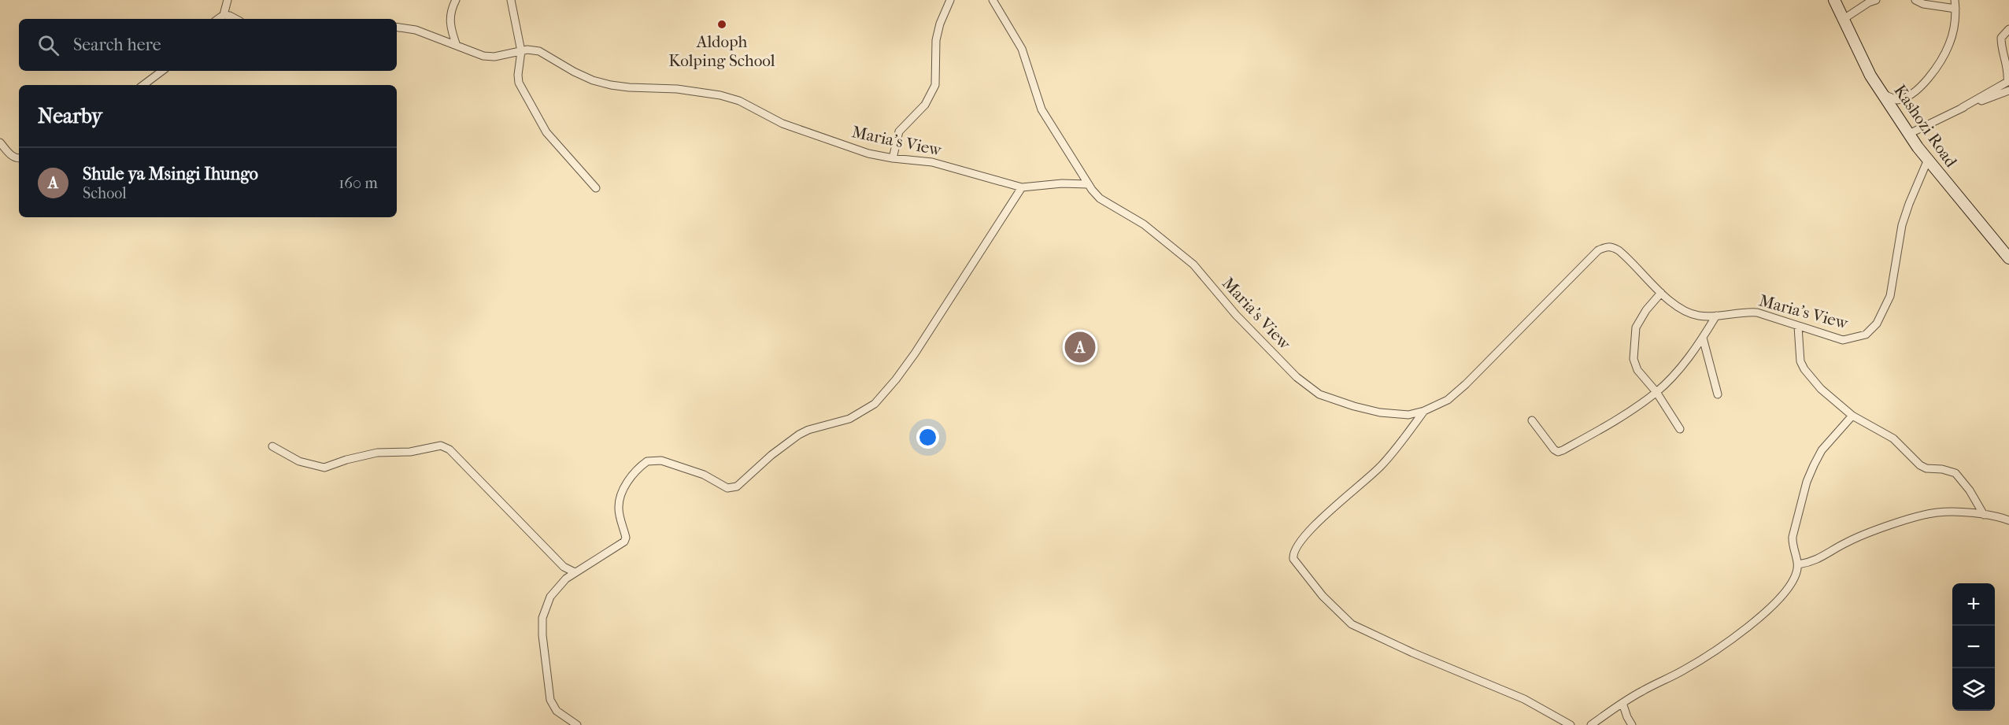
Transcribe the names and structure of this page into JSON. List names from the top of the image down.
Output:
{
  "streets": {
    "main road": ["Kashozi Road"],
    "street": ["Maria's View"]
  },
  "crossings": [
    ["Kashozi Road", "Maria's View"]
  ],
  "places": ["Aldoph Kolping School"],
  "page": {
    "search": "Search here",
    "heading": "Nearby",
    "list": [
      {
        "mark": "A",
        "name": "Shule ya Msingi Ihungo",
        "note": "School",
        "value": "160 m"
      }
    ],
    "pins": "A",
    "map_buttons": ["+", "−"]
  }
}
